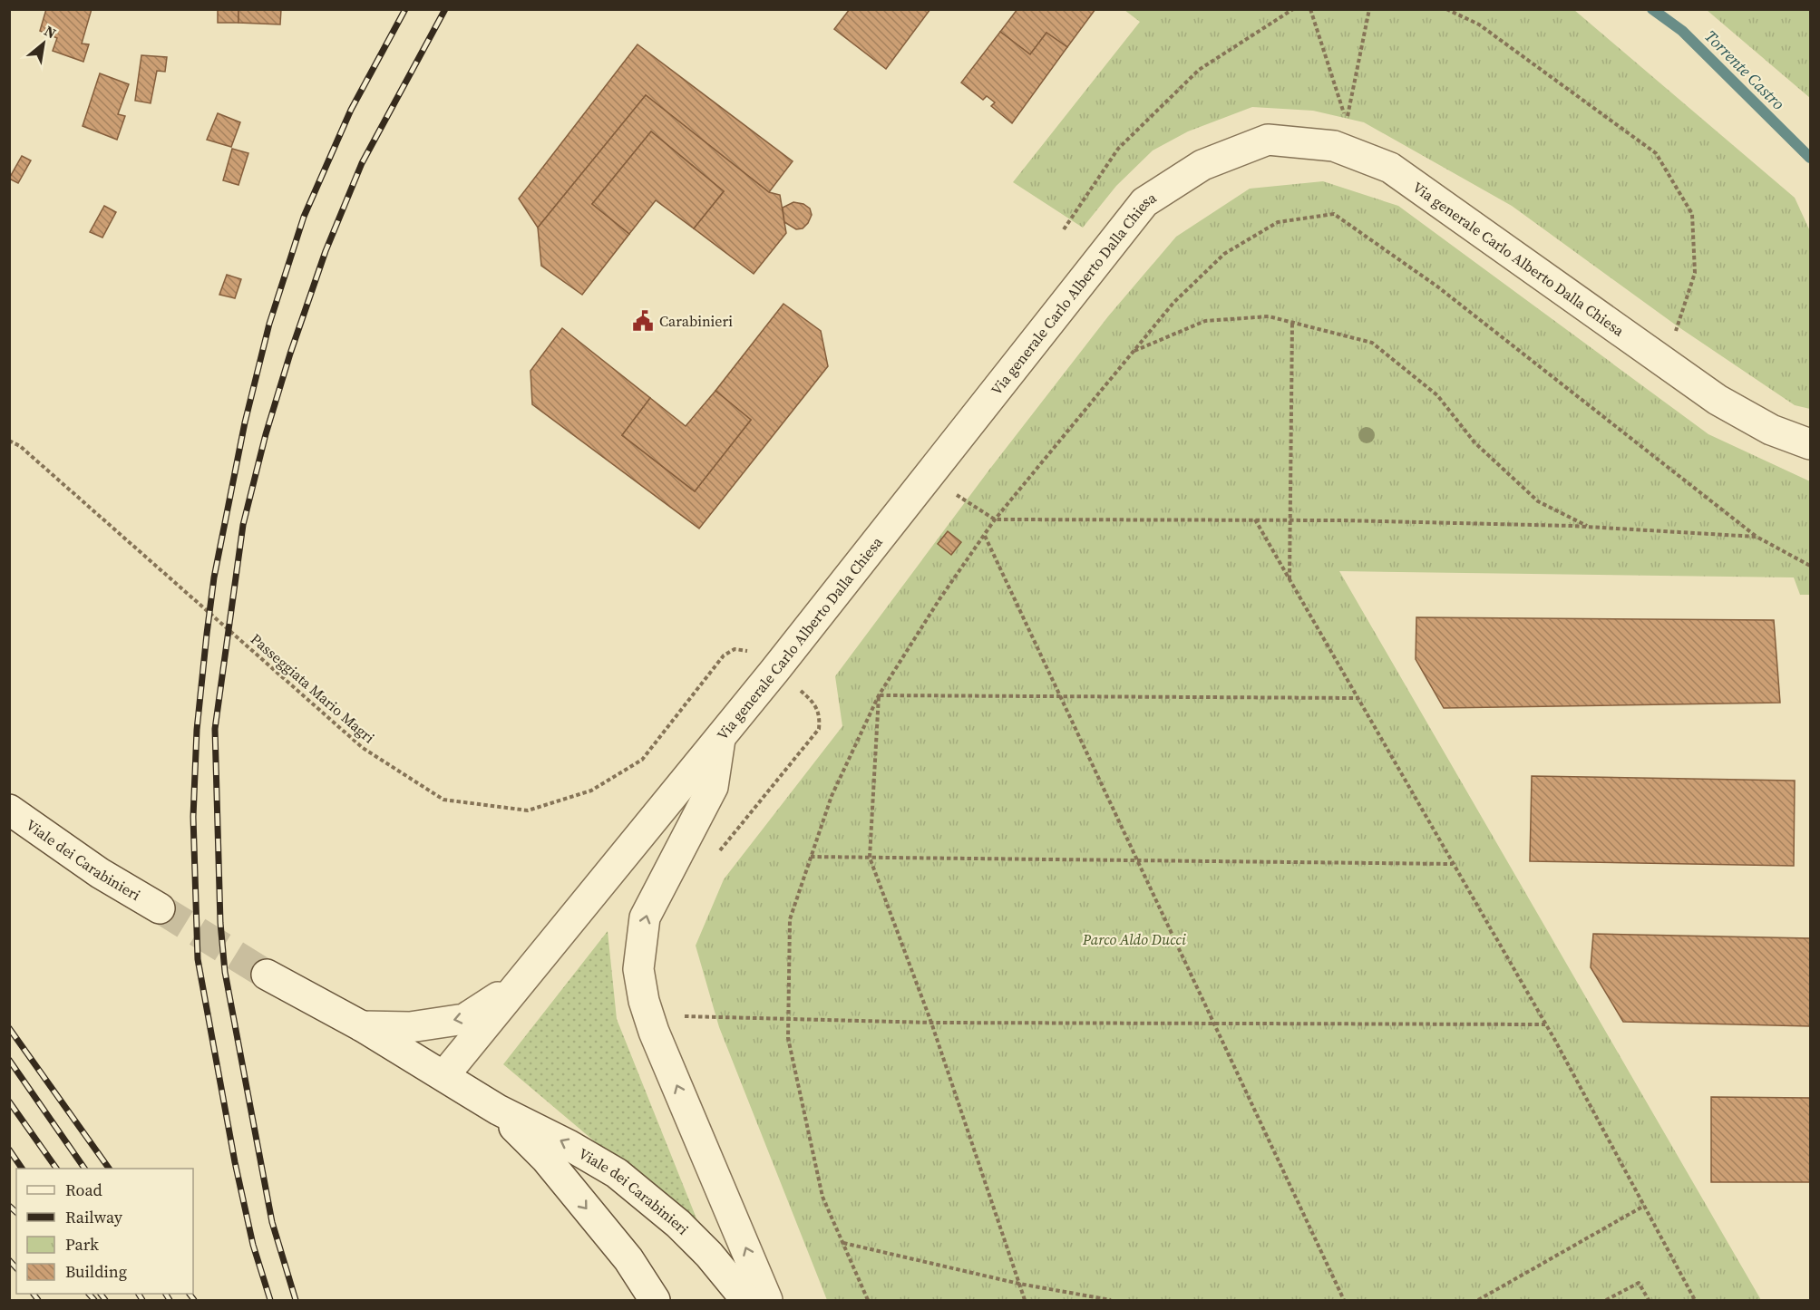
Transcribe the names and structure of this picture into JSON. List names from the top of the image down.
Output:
{
  "streets": {
    "street": ["Via generale Carlo Alberto Dalla Chiesa", "Viale dei Carabinieri"],
    "path": ["Passeggiata Mario Magri"]
  },
  "crossings": [
    ["Via generale Carlo Alberto Dalla Chiesa", "Viale dei Carabinieri"]
  ],
  "water": ["Torrente Castro"],
  "parks": ["Parco Aldo Ducci"],
  "places": {
    "public building": ["Carabinieri"]
  },
  "legend": [
    "Road",
    "Railway",
    "Park",
    "Building"
  ],
  "north": "top right"
}
